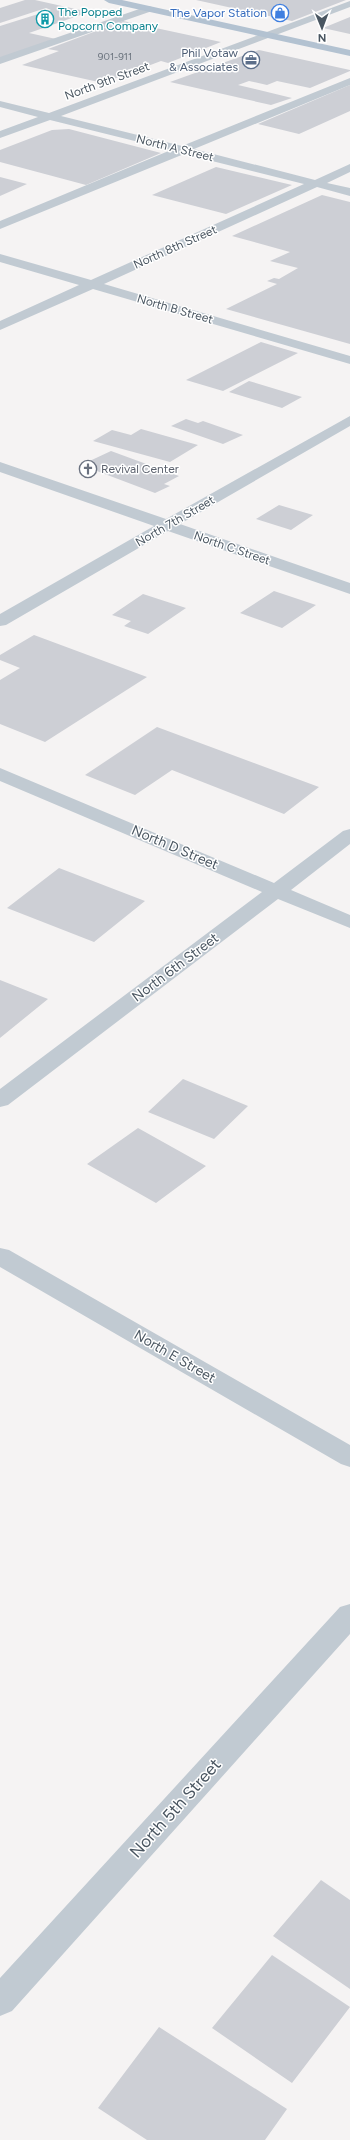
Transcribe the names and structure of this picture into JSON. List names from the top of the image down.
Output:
{
  "streets": {
    "street": [
      "North 9th Street",
      "North A Street",
      "North 8th Street",
      "North B Street",
      "North 7th Street",
      "North C Street",
      "North D Street",
      "North 6th Street",
      "North E Street",
      "North 5th Street"
    ]
  },
  "crossings": [
    ["North 9th Street", "North A Street"],
    ["North A Street", "North 8th Street"],
    ["North 8th Street", "North B Street"],
    ["North 7th Street", "North C Street"],
    ["North D Street", "North 6th Street"]
  ],
  "places": {
    "shop": ["The Vapor Station"],
    "building": ["The Popped Popcorn Company"],
    "office": ["Phil Votaw & Associates"],
    "church": ["Revival Center"]
  },
  "house_numbers": ["901-911"],
  "north": "bottom"
}
